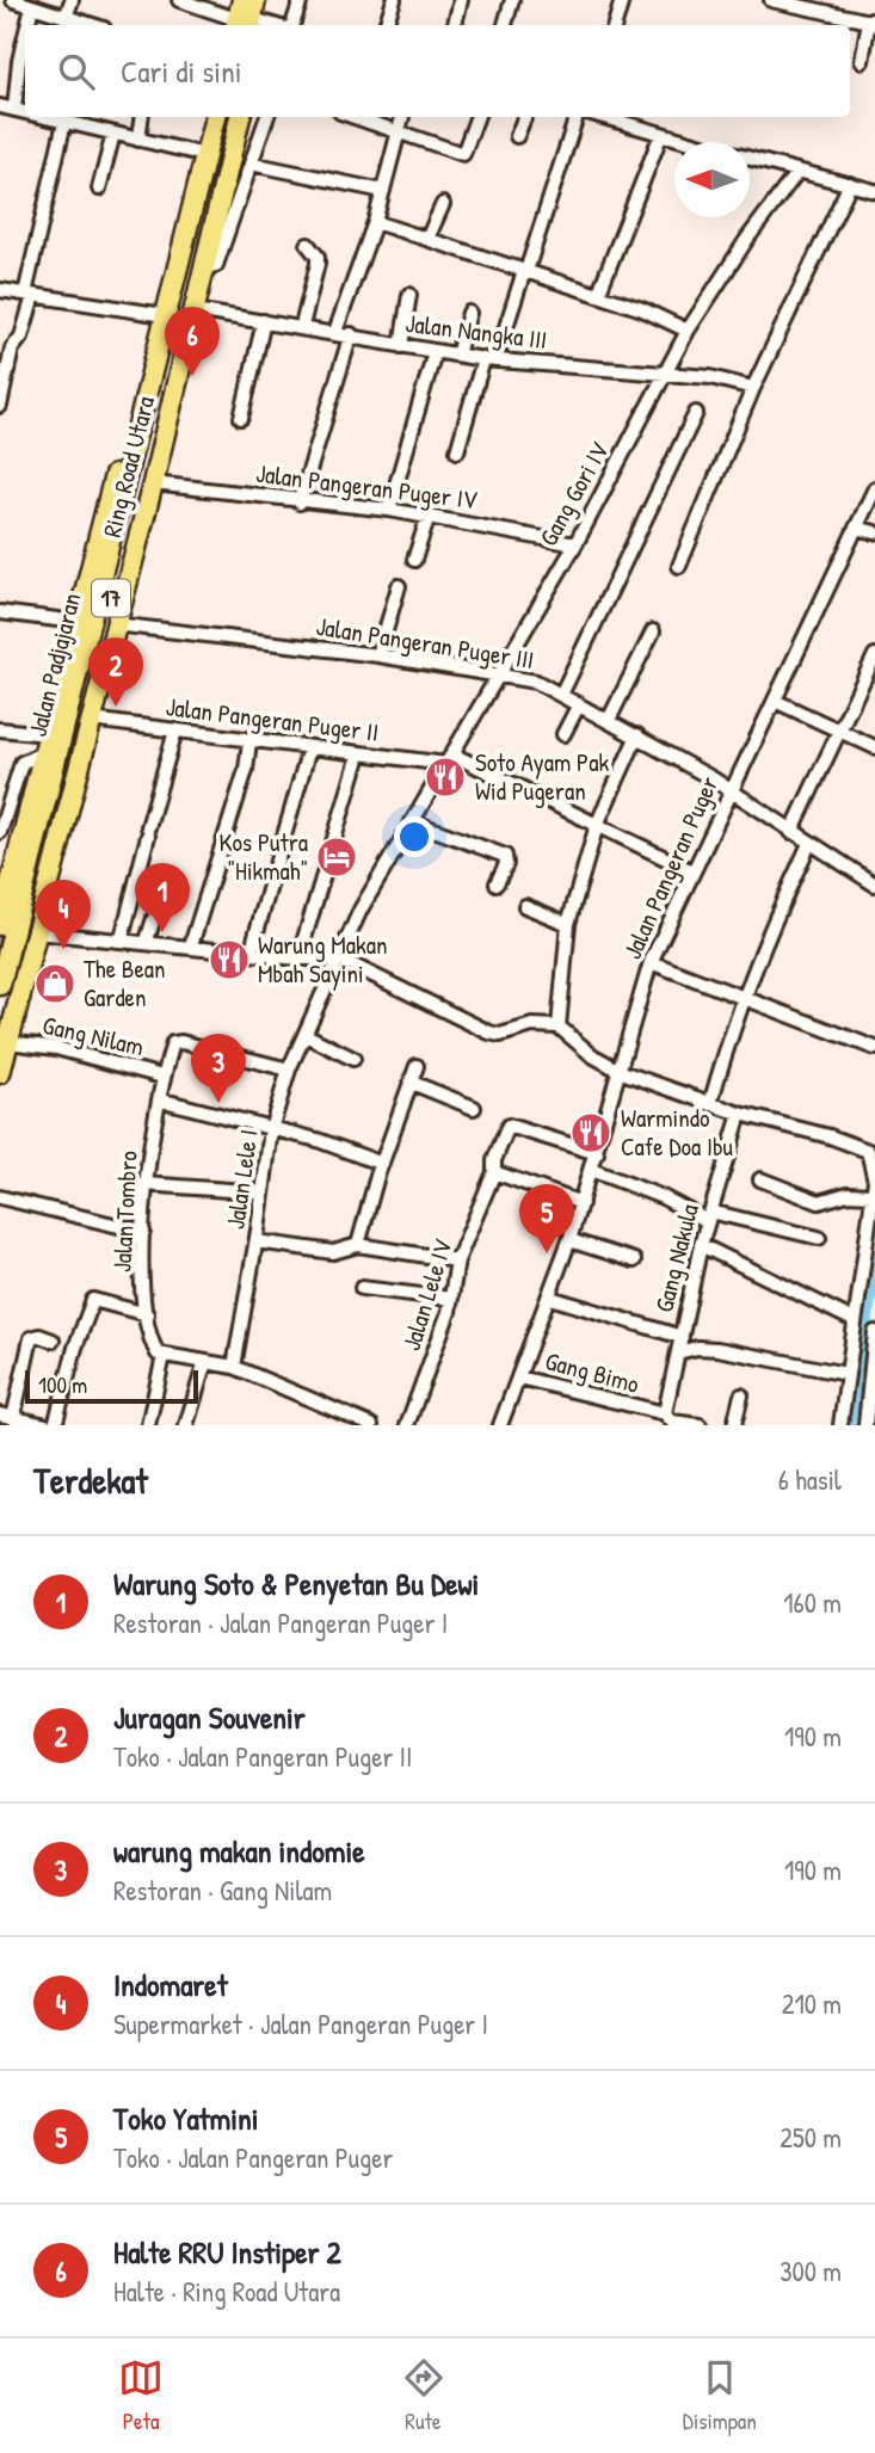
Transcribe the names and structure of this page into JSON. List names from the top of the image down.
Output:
{
  "streets": {
    "highway": ["Ring Road Utara", "17", "Jalan Padjajaran"],
    "street": [
      "Jalan Nangka III",
      "Jalan Pangeran Puger IV",
      "Gang Gori IV",
      "Jalan Pangeran Puger III",
      "Jalan Pangeran Puger II",
      "Jalan Pangeran Puger",
      "Gang Nilam",
      "Jalan Lele I",
      "Jalan Tombro",
      "Gang Nakula",
      "Jalan Lele IV",
      "Gang Bimo"
    ]
  },
  "crossings": [
    ["Jalan Nangka III", "Ring Road Utara"],
    ["Jalan Nangka III", "Gang Gori IV"],
    ["Ring Road Utara", "Jalan Pangeran Puger IV"],
    ["Ring Road Utara", "Jalan Pangeran Puger III"],
    ["Ring Road Utara", "Jalan Padjajaran"],
    ["Ring Road Utara", "Jalan Pangeran Puger II"],
    ["Ring Road Utara", "Gang Nilam"],
    ["Jalan Pangeran Puger IV", "Gang Gori IV"],
    ["Gang Gori IV", "Jalan Pangeran Puger III"],
    ["Gang Gori IV", "Jalan Pangeran Puger II"],
    ["Gang Gori IV", "Jalan Lele I"],
    ["Jalan Pangeran Puger III", "Jalan Pangeran Puger"],
    ["Jalan Padjajaran", "Gang Nilam"],
    ["Jalan Pangeran Puger II", "Jalan Pangeran Puger"],
    ["Jalan Pangeran Puger", "Jalan Lele IV"],
    ["Jalan Pangeran Puger", "Gang Bimo"],
    ["Gang Nilam", "Jalan Lele I"],
    ["Gang Nilam", "Jalan Tombro"],
    ["Gang Nakula", "Gang Bimo"]
  ],
  "places": {
    "restaurant": ["Soto Ayam Pak Wid Pugeran", "Warung Makan Mbah Sayini", "Warmindo Cafe Doa Ibu"],
    "hotel": ["Kos Putra \"Hikmah\""],
    "shop": ["The Bean Garden"]
  },
  "scale_bar": "100 m",
  "north": "left",
  "page": {
    "search": "Cari di sini",
    "pins": [
      "6",
      "2",
      "1",
      "4",
      "3",
      "5"
    ],
    "scale": "100 m",
    "heading": ["Terdekat", "6 hasil"],
    "list": [
      {
        "mark": "1",
        "name": "Warung Soto & Penyetan Bu Dewi",
        "note": "Restoran · Jalan Pangeran Puger I",
        "value": "160 m"
      },
      {
        "mark": "2",
        "name": "Juragan Souvenir",
        "note": "Toko · Jalan Pangeran Puger II",
        "value": "190 m"
      },
      {
        "mark": "3",
        "name": "warung makan indomie",
        "note": "Restoran · Gang Nilam",
        "value": "190 m"
      },
      {
        "mark": "4",
        "name": "Indomaret",
        "note": "Supermarket · Jalan Pangeran Puger I",
        "value": "210 m"
      },
      {
        "mark": "5",
        "name": "Toko Yatmini",
        "note": "Toko · Jalan Pangeran Puger",
        "value": "250 m"
      },
      {
        "mark": "6",
        "name": "Halte RRU Instiper 2",
        "note": "Halte · Ring Road Utara",
        "value": "300 m"
      }
    ],
    "nav": ["Peta", "Rute", "Disimpan"]
  }
}
